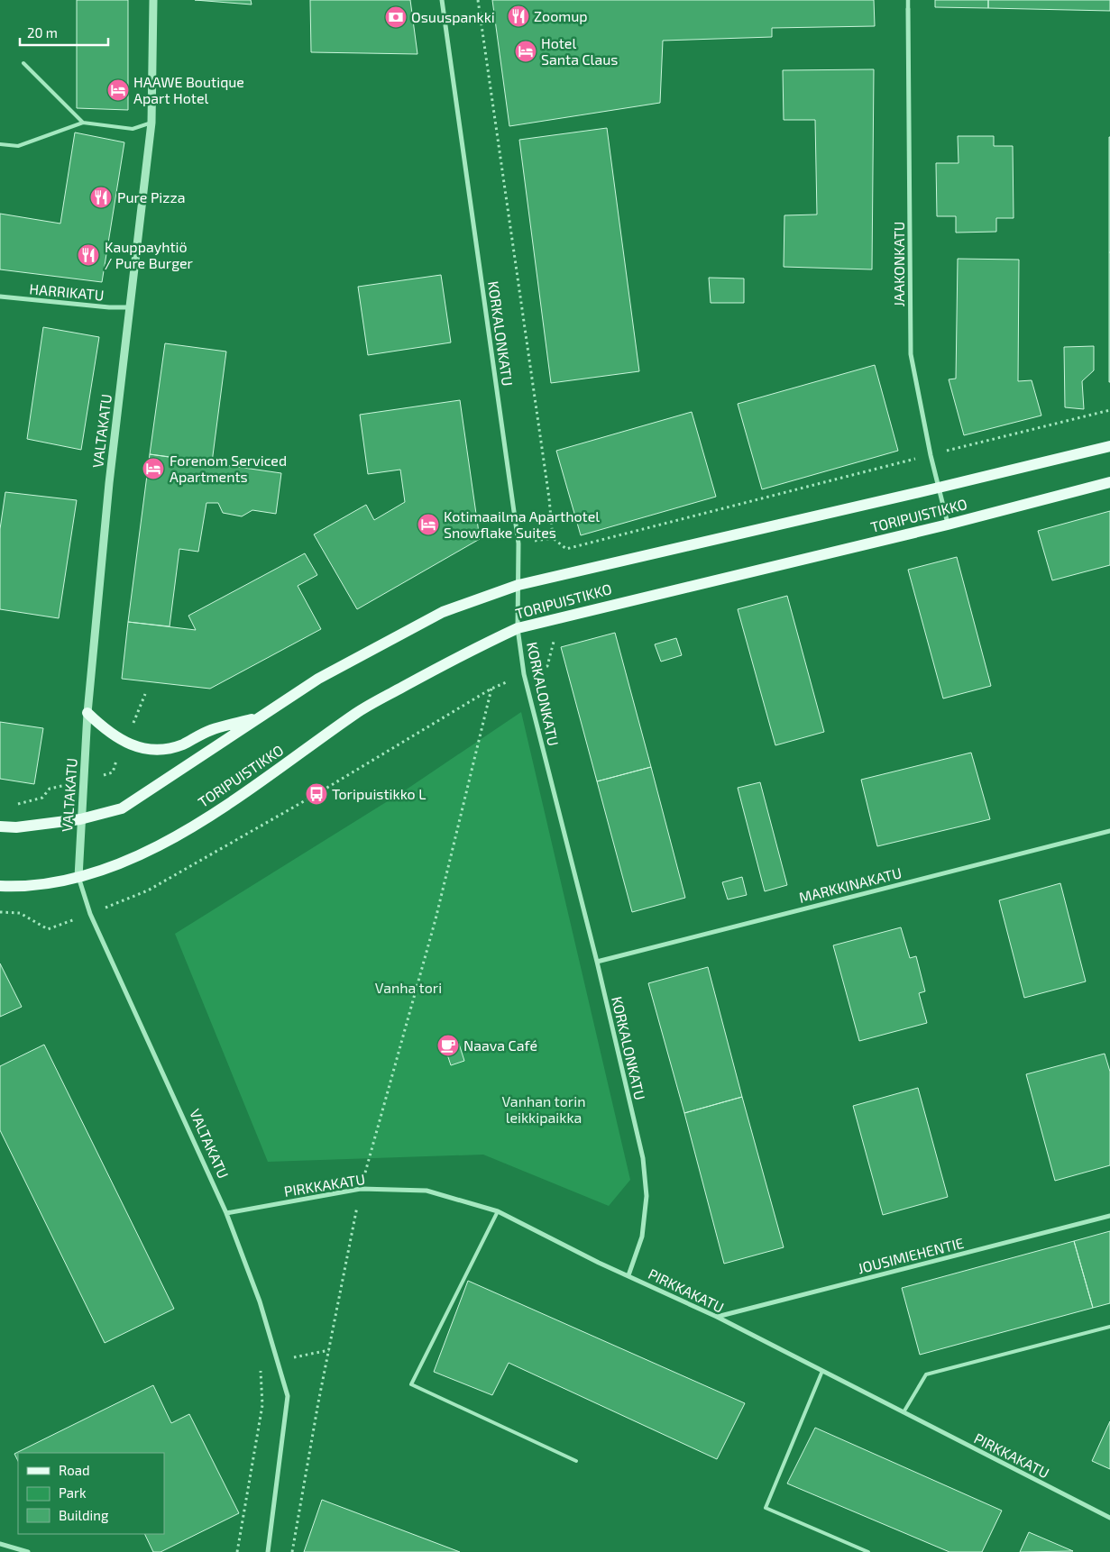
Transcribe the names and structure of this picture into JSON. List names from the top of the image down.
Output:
{
  "streets": {
    "main road": ["TORIPUISTIKKO"],
    "street": [
      "JAAKONKATU",
      "HARRIKATU",
      "KORKALONKATU",
      "VALTAKATU",
      "MARKKINAKATU",
      "PIRKKAKATU",
      "JOUSIMIEHENTIE"
    ]
  },
  "crossings": [
    ["JAAKONKATU", "TORIPUISTIKKO"],
    ["HARRIKATU", "VALTAKATU"],
    ["KORKALONKATU", "TORIPUISTIKKO"],
    ["KORKALONKATU", "MARKKINAKATU"],
    ["KORKALONKATU", "PIRKKAKATU"],
    ["VALTAKATU", "TORIPUISTIKKO"],
    ["VALTAKATU", "PIRKKAKATU"],
    ["PIRKKAKATU", "JOUSIMIEHENTIE"]
  ],
  "parks": ["Vanha tori", "Vanhan torin leikkipaikka"],
  "places": {
    "restaurant": ["Zoomup", "Pure Pizza", "Kauppayhtiö / Pure Burger"],
    "bank": ["Osuuspankki"],
    "hotel": [
      "Hotel Santa Claus",
      "HAAWE Boutique Apart Hotel",
      "Forenom Serviced Apartments",
      "Kotimaailma Aparthotel Snowflake Suites"
    ],
    "bus stop": ["Toripuistikko L"],
    "cafe": ["Naava Café"]
  },
  "legend": ["Road", "Park", "Building"],
  "scale_bar": "20 m"
}
